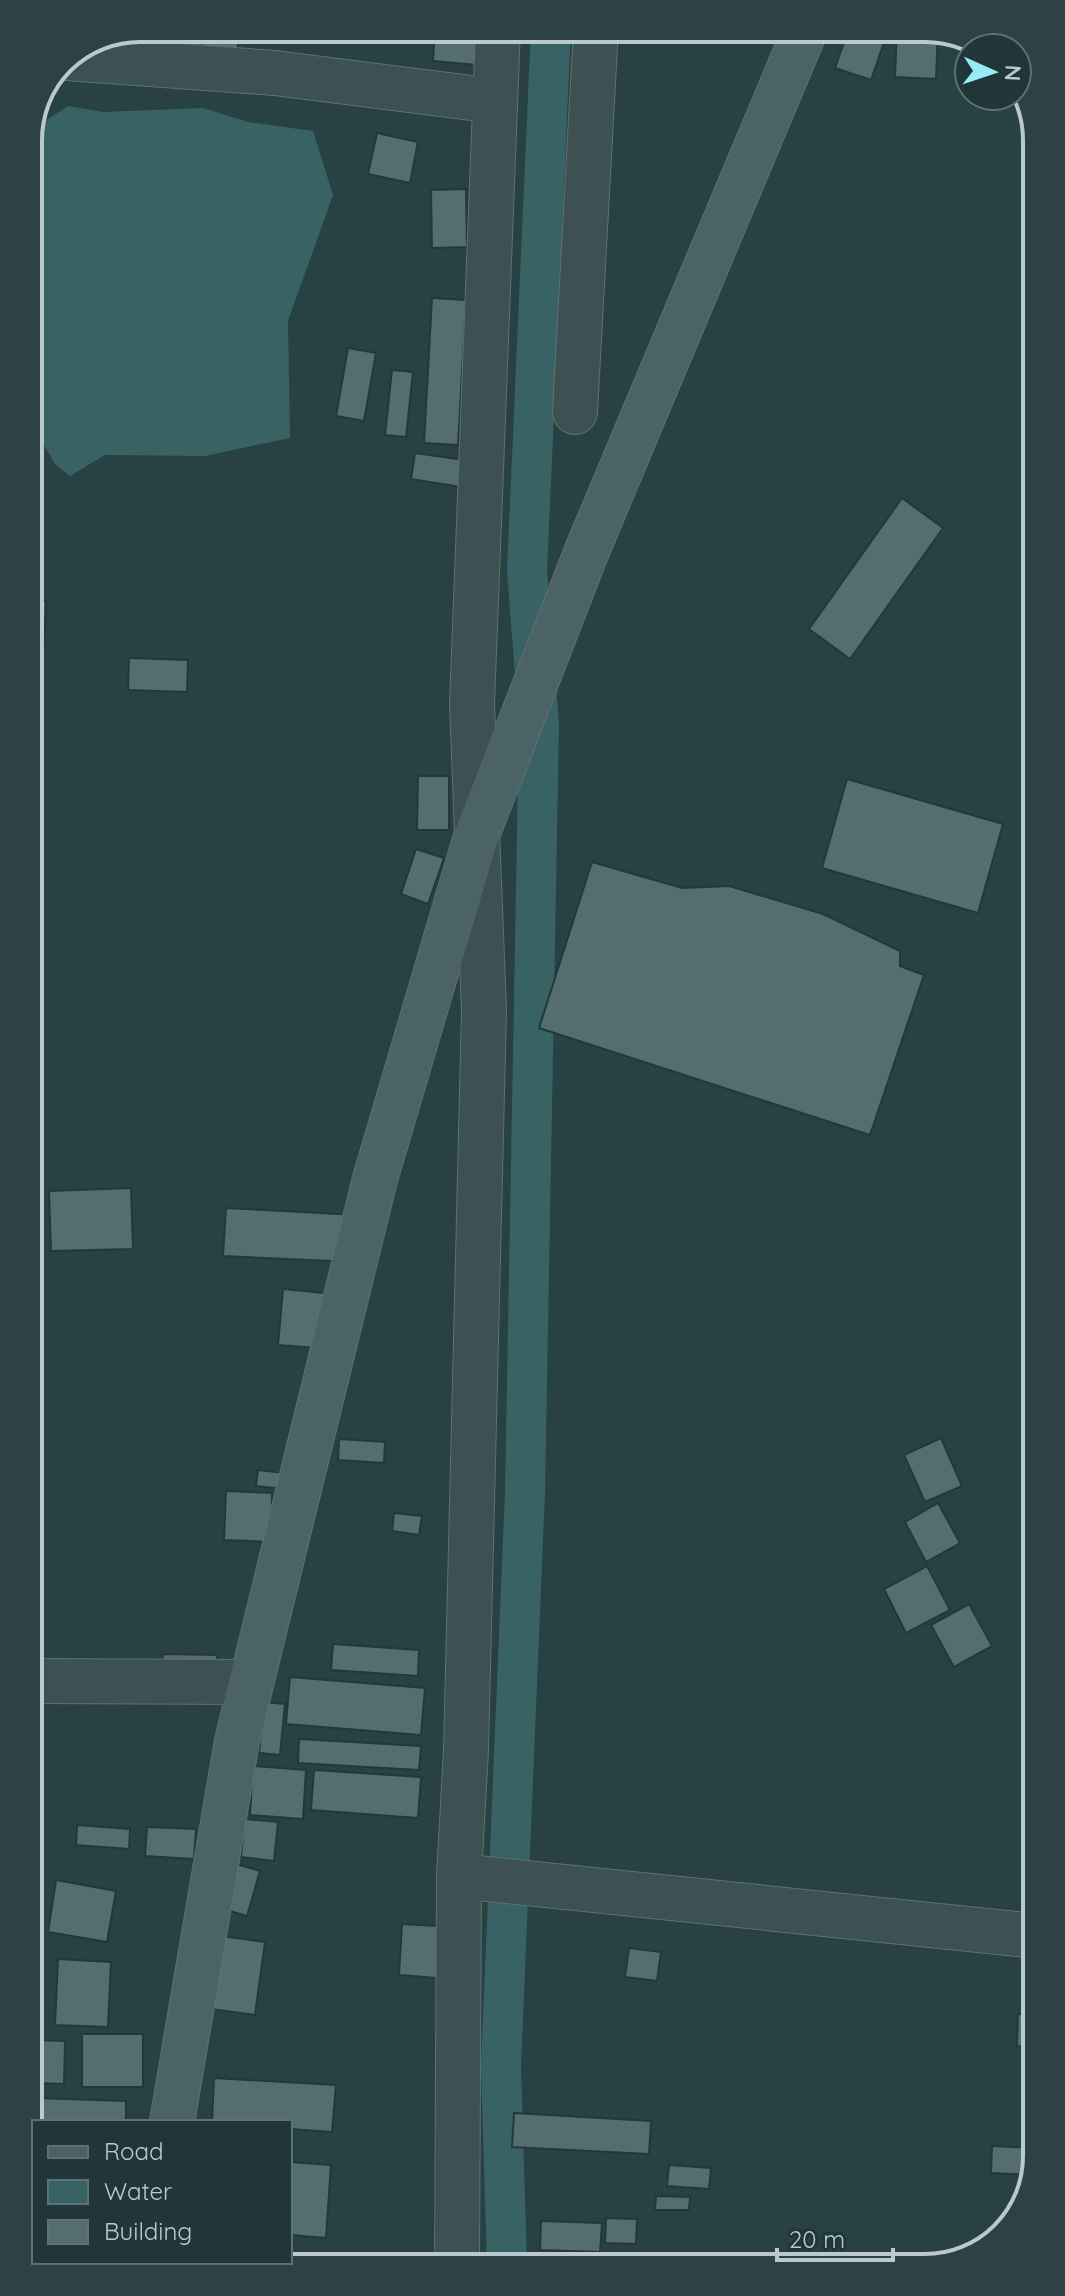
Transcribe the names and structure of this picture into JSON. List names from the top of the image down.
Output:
{
  "legend": ["Road", "Water", "Building"],
  "scale_bar": "20 m",
  "north": "right"
}
